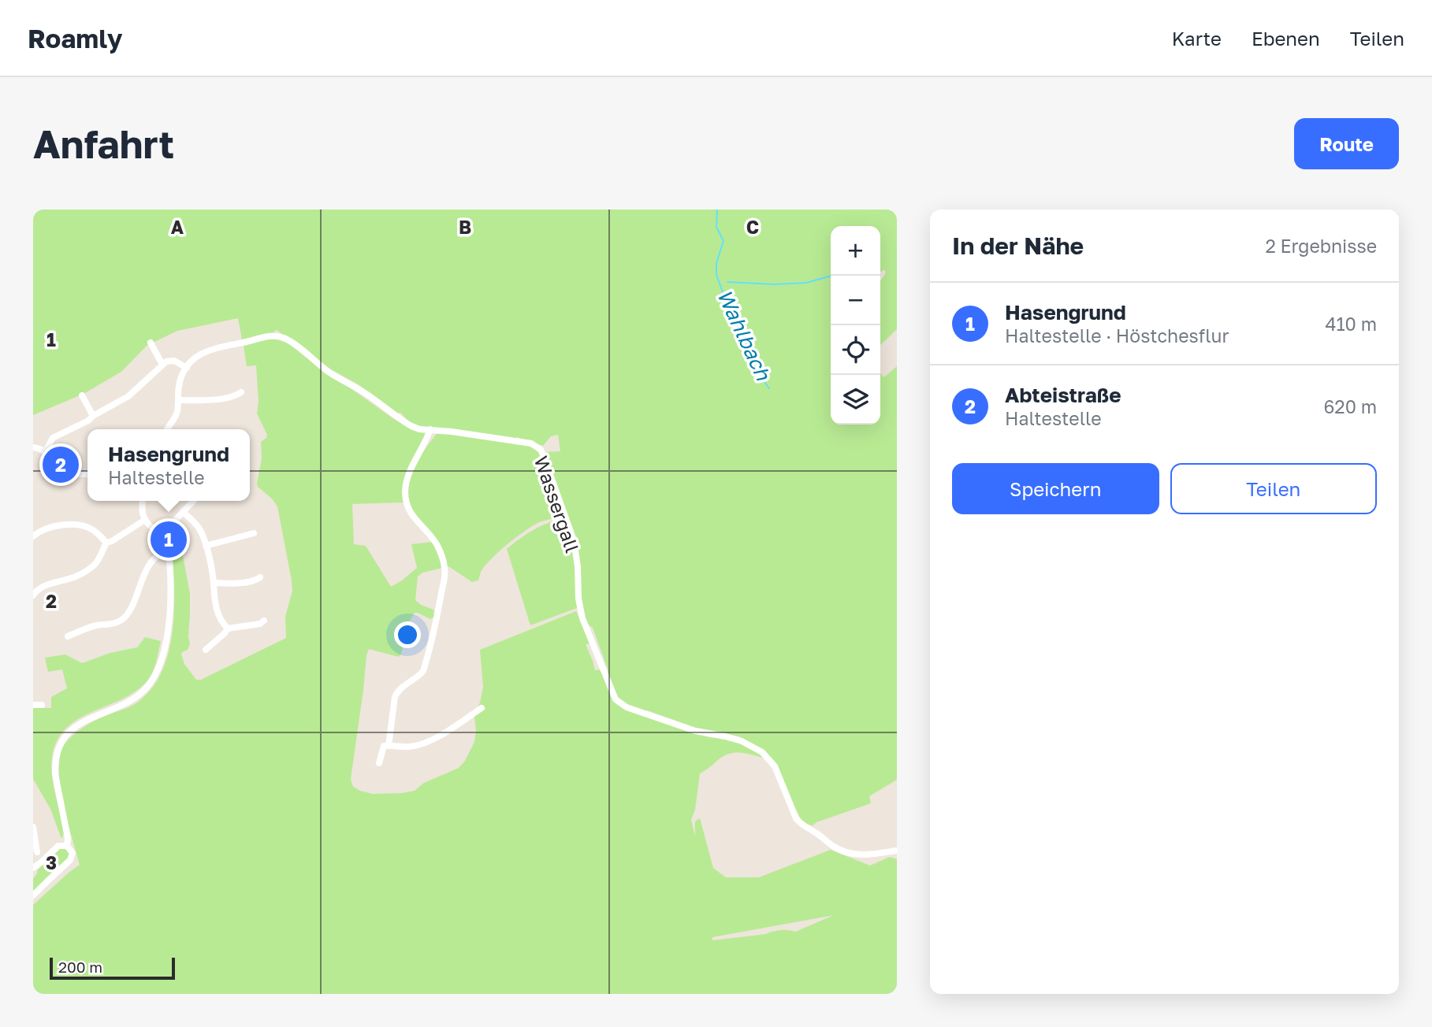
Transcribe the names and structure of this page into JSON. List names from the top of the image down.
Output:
{
  "streets": {
    "street": ["Wassergall"]
  },
  "water": ["Wahlbach"],
  "scale_bar": "200 m",
  "page": {
    "header": "Roamly",
    "nav": ["Karte", "Ebenen", "Teilen"],
    "buttons": [
      "Route",
      ["Speichern", "Teilen"]
    ],
    "title": "Anfahrt",
    "heading": ["In der Nähe", "2 Ergebnisse"],
    "map_buttons": ["+", "−"],
    "list": [
      {
        "mark": "1",
        "name": "Hasengrund",
        "note": "Haltestelle · Höstchesflur",
        "value": "410 m"
      },
      {
        "mark": "2",
        "name": "Abteistraße",
        "note": "Haltestelle",
        "value": "620 m"
      }
    ],
    "popup": ["Hasengrund", "Haltestelle"],
    "pins": ["2", "1"],
    "scale": "200 m"
  },
  "grid": {
    "columns": ["A", "B", "C"],
    "rows": ["1", "2", "3"]
  }
}
